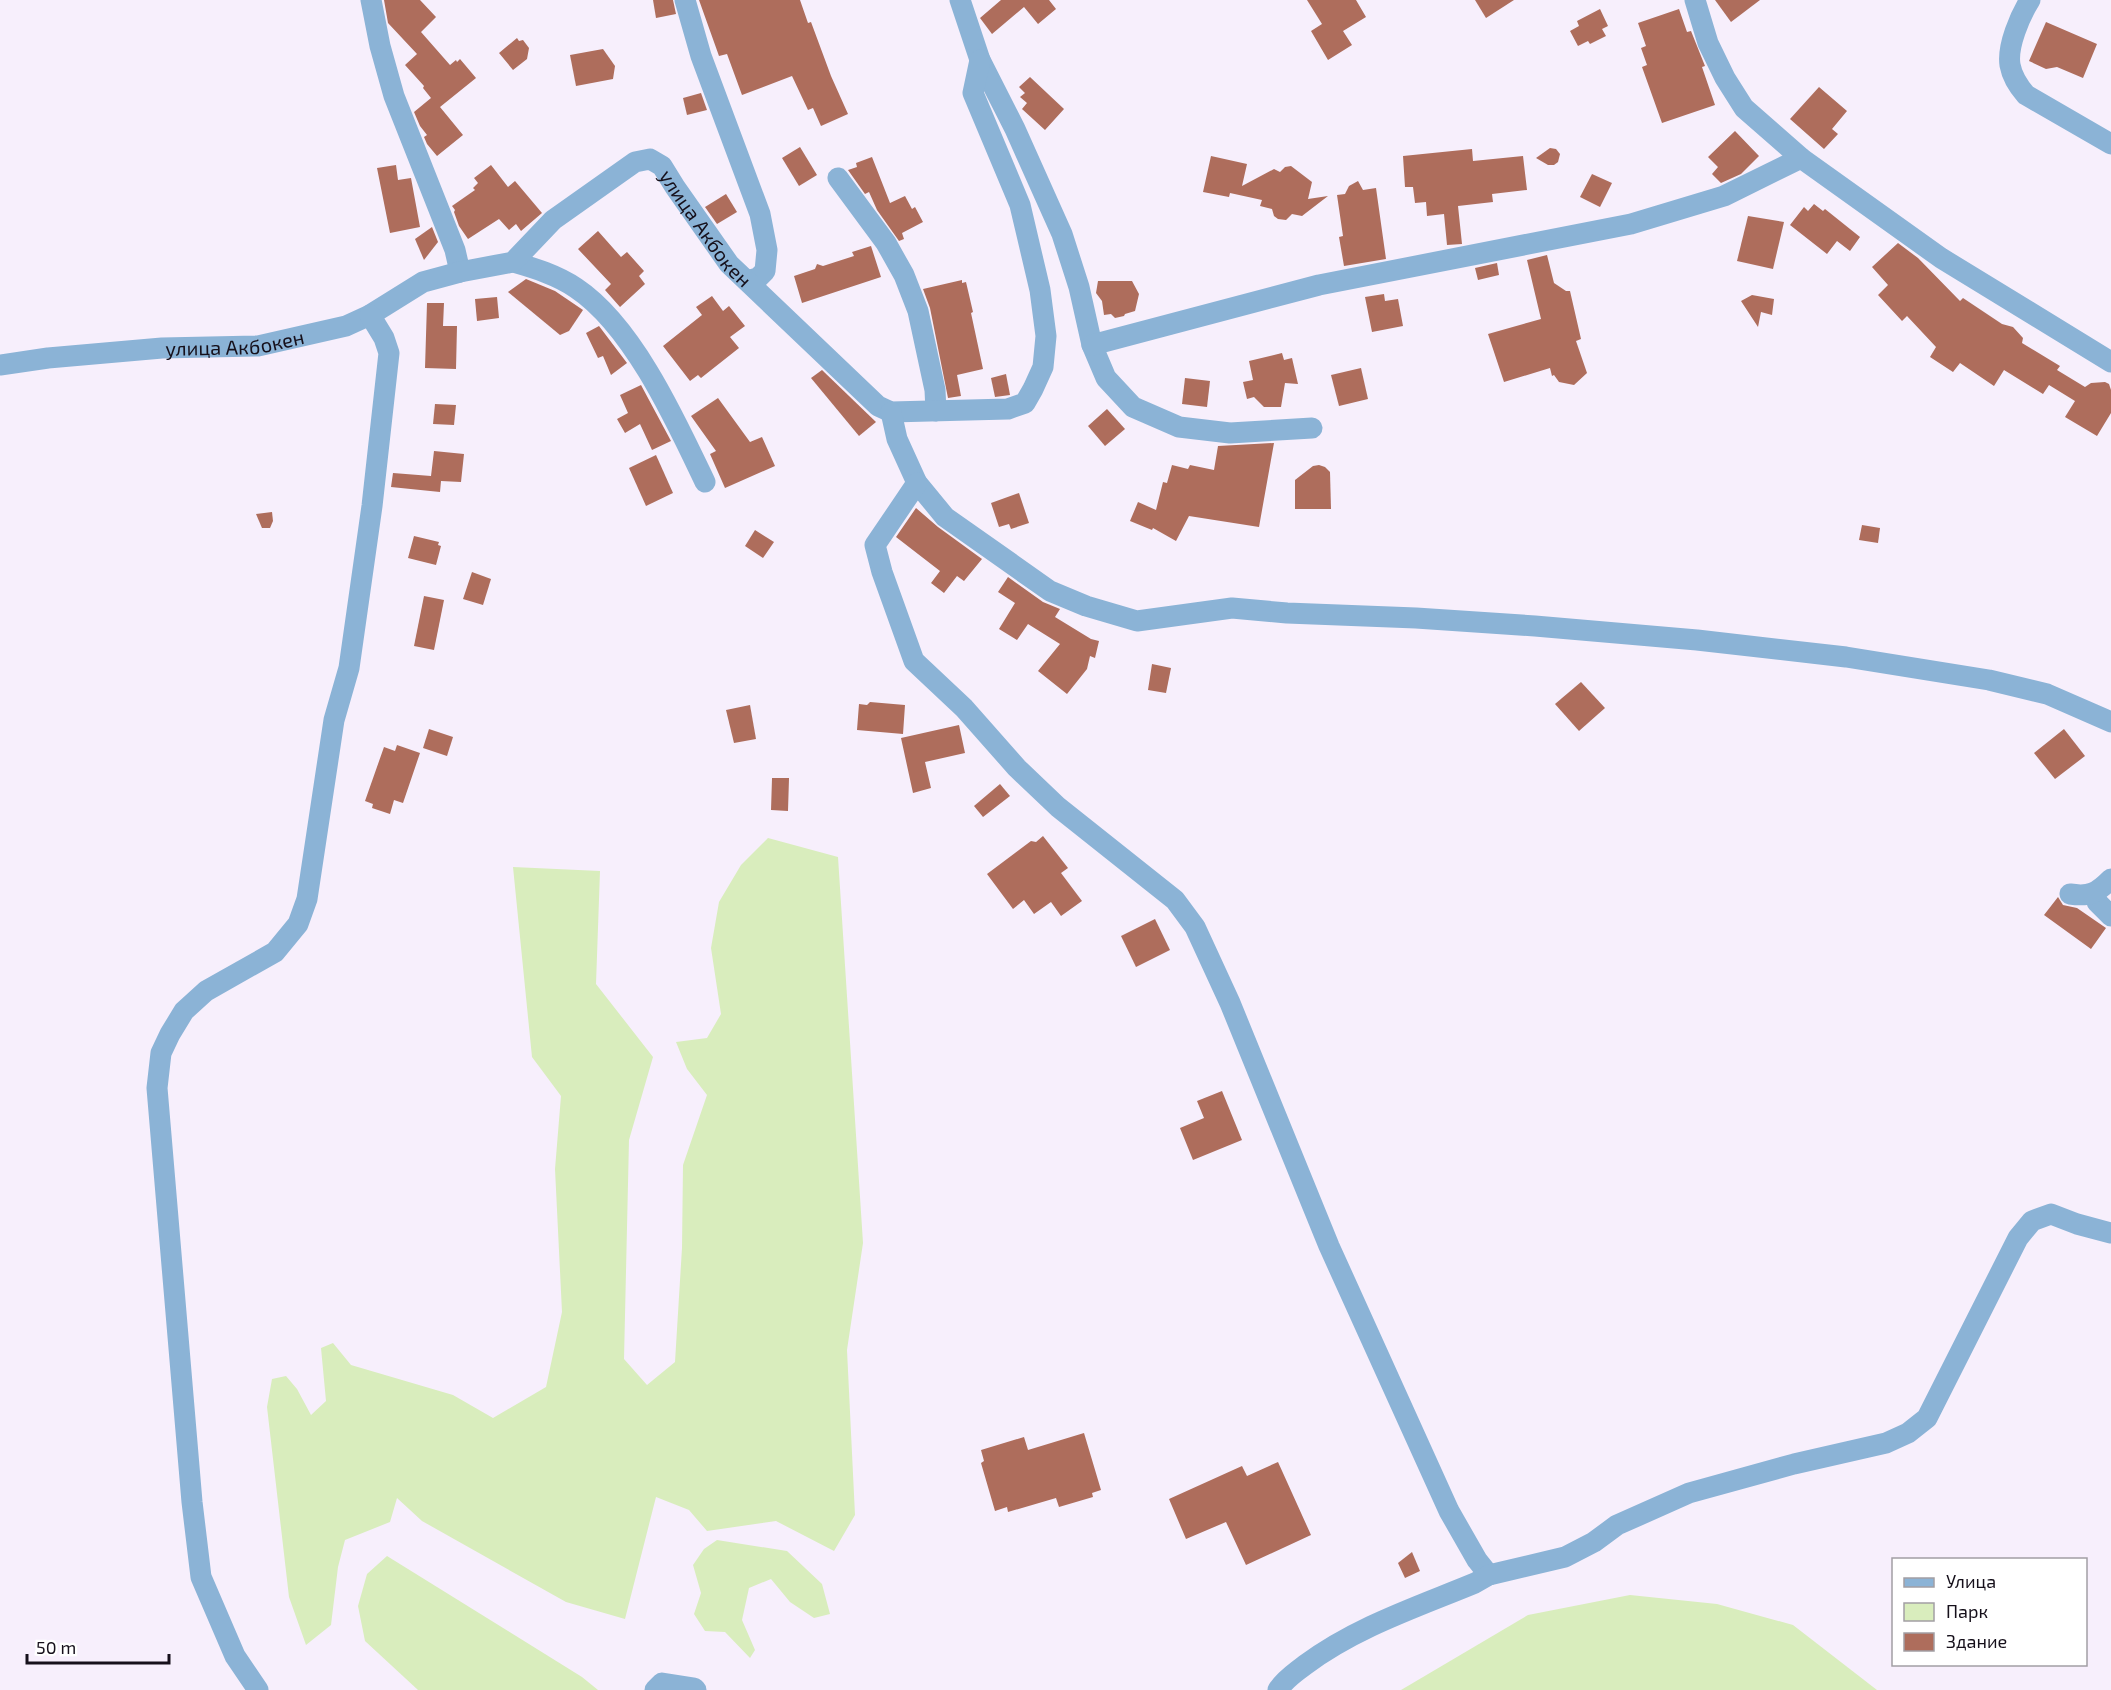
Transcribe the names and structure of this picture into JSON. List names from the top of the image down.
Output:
{
  "streets": {
    "street": ["улица Акбокен"]
  },
  "legend": ["Улица", "Парк", "Здание"],
  "scale_bar": "50 m"
}
